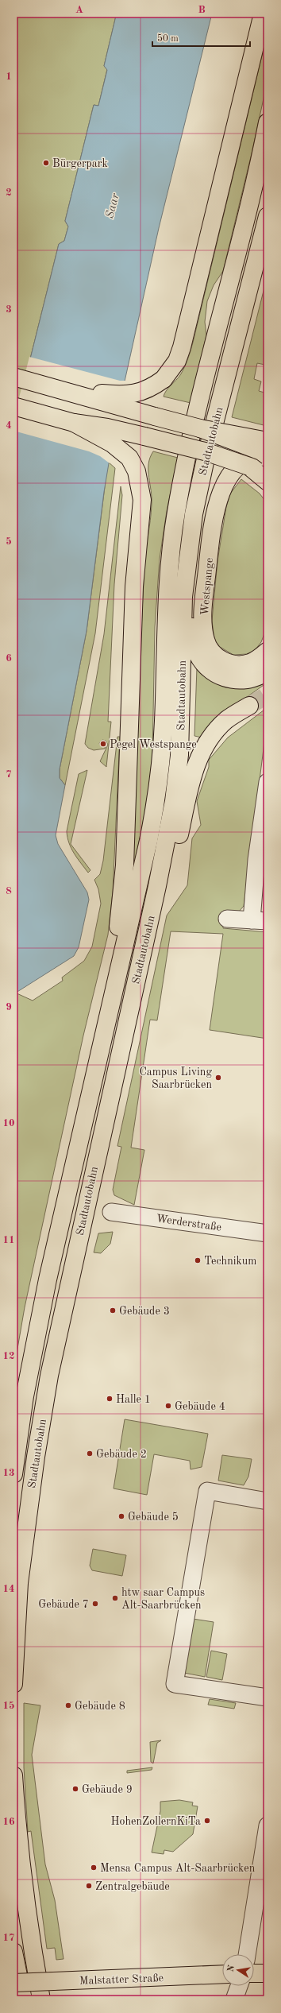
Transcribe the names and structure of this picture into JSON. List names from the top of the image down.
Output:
{
  "streets": {
    "main road": ["Stadtautobahn", "Westspange", "Malstatter Straße"],
    "street": ["Werderstraße"]
  },
  "water": ["Saar"],
  "places": [
    "Bürgerpark",
    "Pegel Westspange",
    "Campus Living Saarbrücken",
    "Technikum",
    "Gebäude 3",
    "Halle 1",
    "Gebäude 4",
    "Gebäude 2",
    "Gebäude 5",
    "htw saar Campus Alt-Saarbrücken",
    "Gebäude 7",
    "Gebäude 8",
    "Gebäude 9",
    "HohenZollernKiTa",
    "Mensa Campus Alt-Saarbrücken",
    "Zentralgebäude"
  ],
  "scale_bar": "50 m",
  "north": "left",
  "grid": {
    "columns": ["A", "B"],
    "rows": [
      "1",
      "2",
      "3",
      "4",
      "5",
      "6",
      "7",
      "8",
      "9",
      "10",
      "11",
      "12",
      "13",
      "14",
      "15",
      "16",
      "17"
    ]
  }
}
